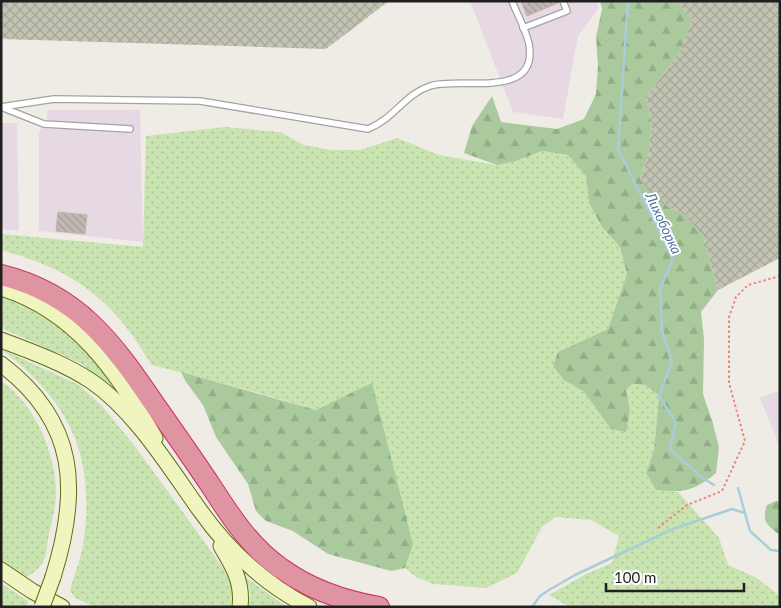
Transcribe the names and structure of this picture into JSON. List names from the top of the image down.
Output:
{
  "water": ["Лихоборка"],
  "scale_bar": "100 m"
}
